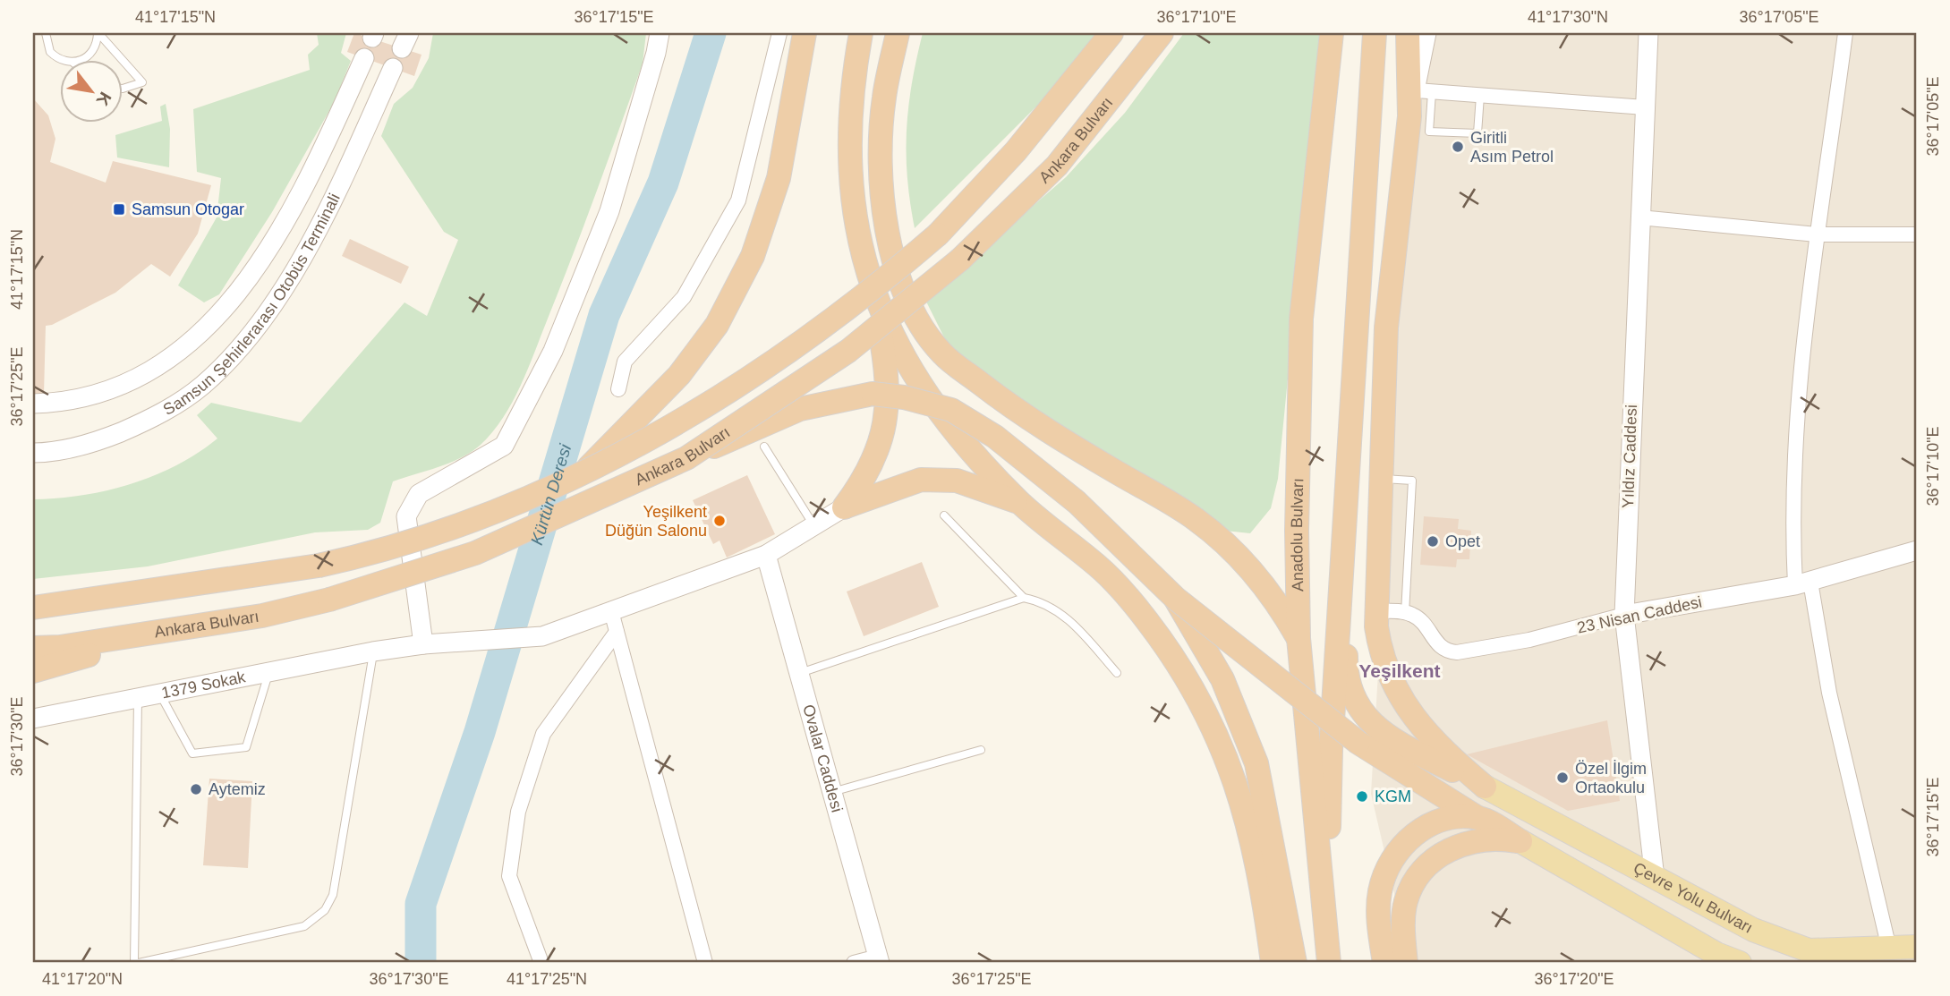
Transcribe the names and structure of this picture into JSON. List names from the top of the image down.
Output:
{
  "streets": {
    "highway": ["Ankara Bulvarı", "Anadolu Bulvarı"],
    "main road": ["Çevre Yolu Bulvarı"],
    "street": [
      "Samsun Şehirlerarası Otobüs Terminali",
      "Yıldız Caddesi",
      "23 Nisan Caddesi",
      "1379 Sokak",
      "Ovalar Caddesi"
    ]
  },
  "crossings": [
    ["Yıldız Caddesi", "23 Nisan Caddesi"],
    ["Yıldız Caddesi", "Çevre Yolu Bulvarı"],
    ["1379 Sokak", "Ovalar Caddesi"]
  ],
  "districts": ["Yeşilkent"],
  "water": ["Kürtün Deresi"],
  "places": {
    "other": [
      "Giritli Asım Petrol",
      "Yeşilkent Düğün Salonu",
      "Opet",
      "Özel İlgim Ortaokulu",
      "Aytemiz",
      "KGM"
    ],
    "transit": ["Samsun Otogar"]
  },
  "north": "bottom right",
  "coordinates": [
    "41°17'15\"N",
    "36°17'15\"E",
    "36°17'10\"E",
    "41°17'30\"N",
    "36°17'05\"E",
    "36°17'25\"E",
    "36°17'30\"E",
    "41°17'20\"N",
    "41°17'25\"N",
    "36°17'20\"E"
  ]
}
